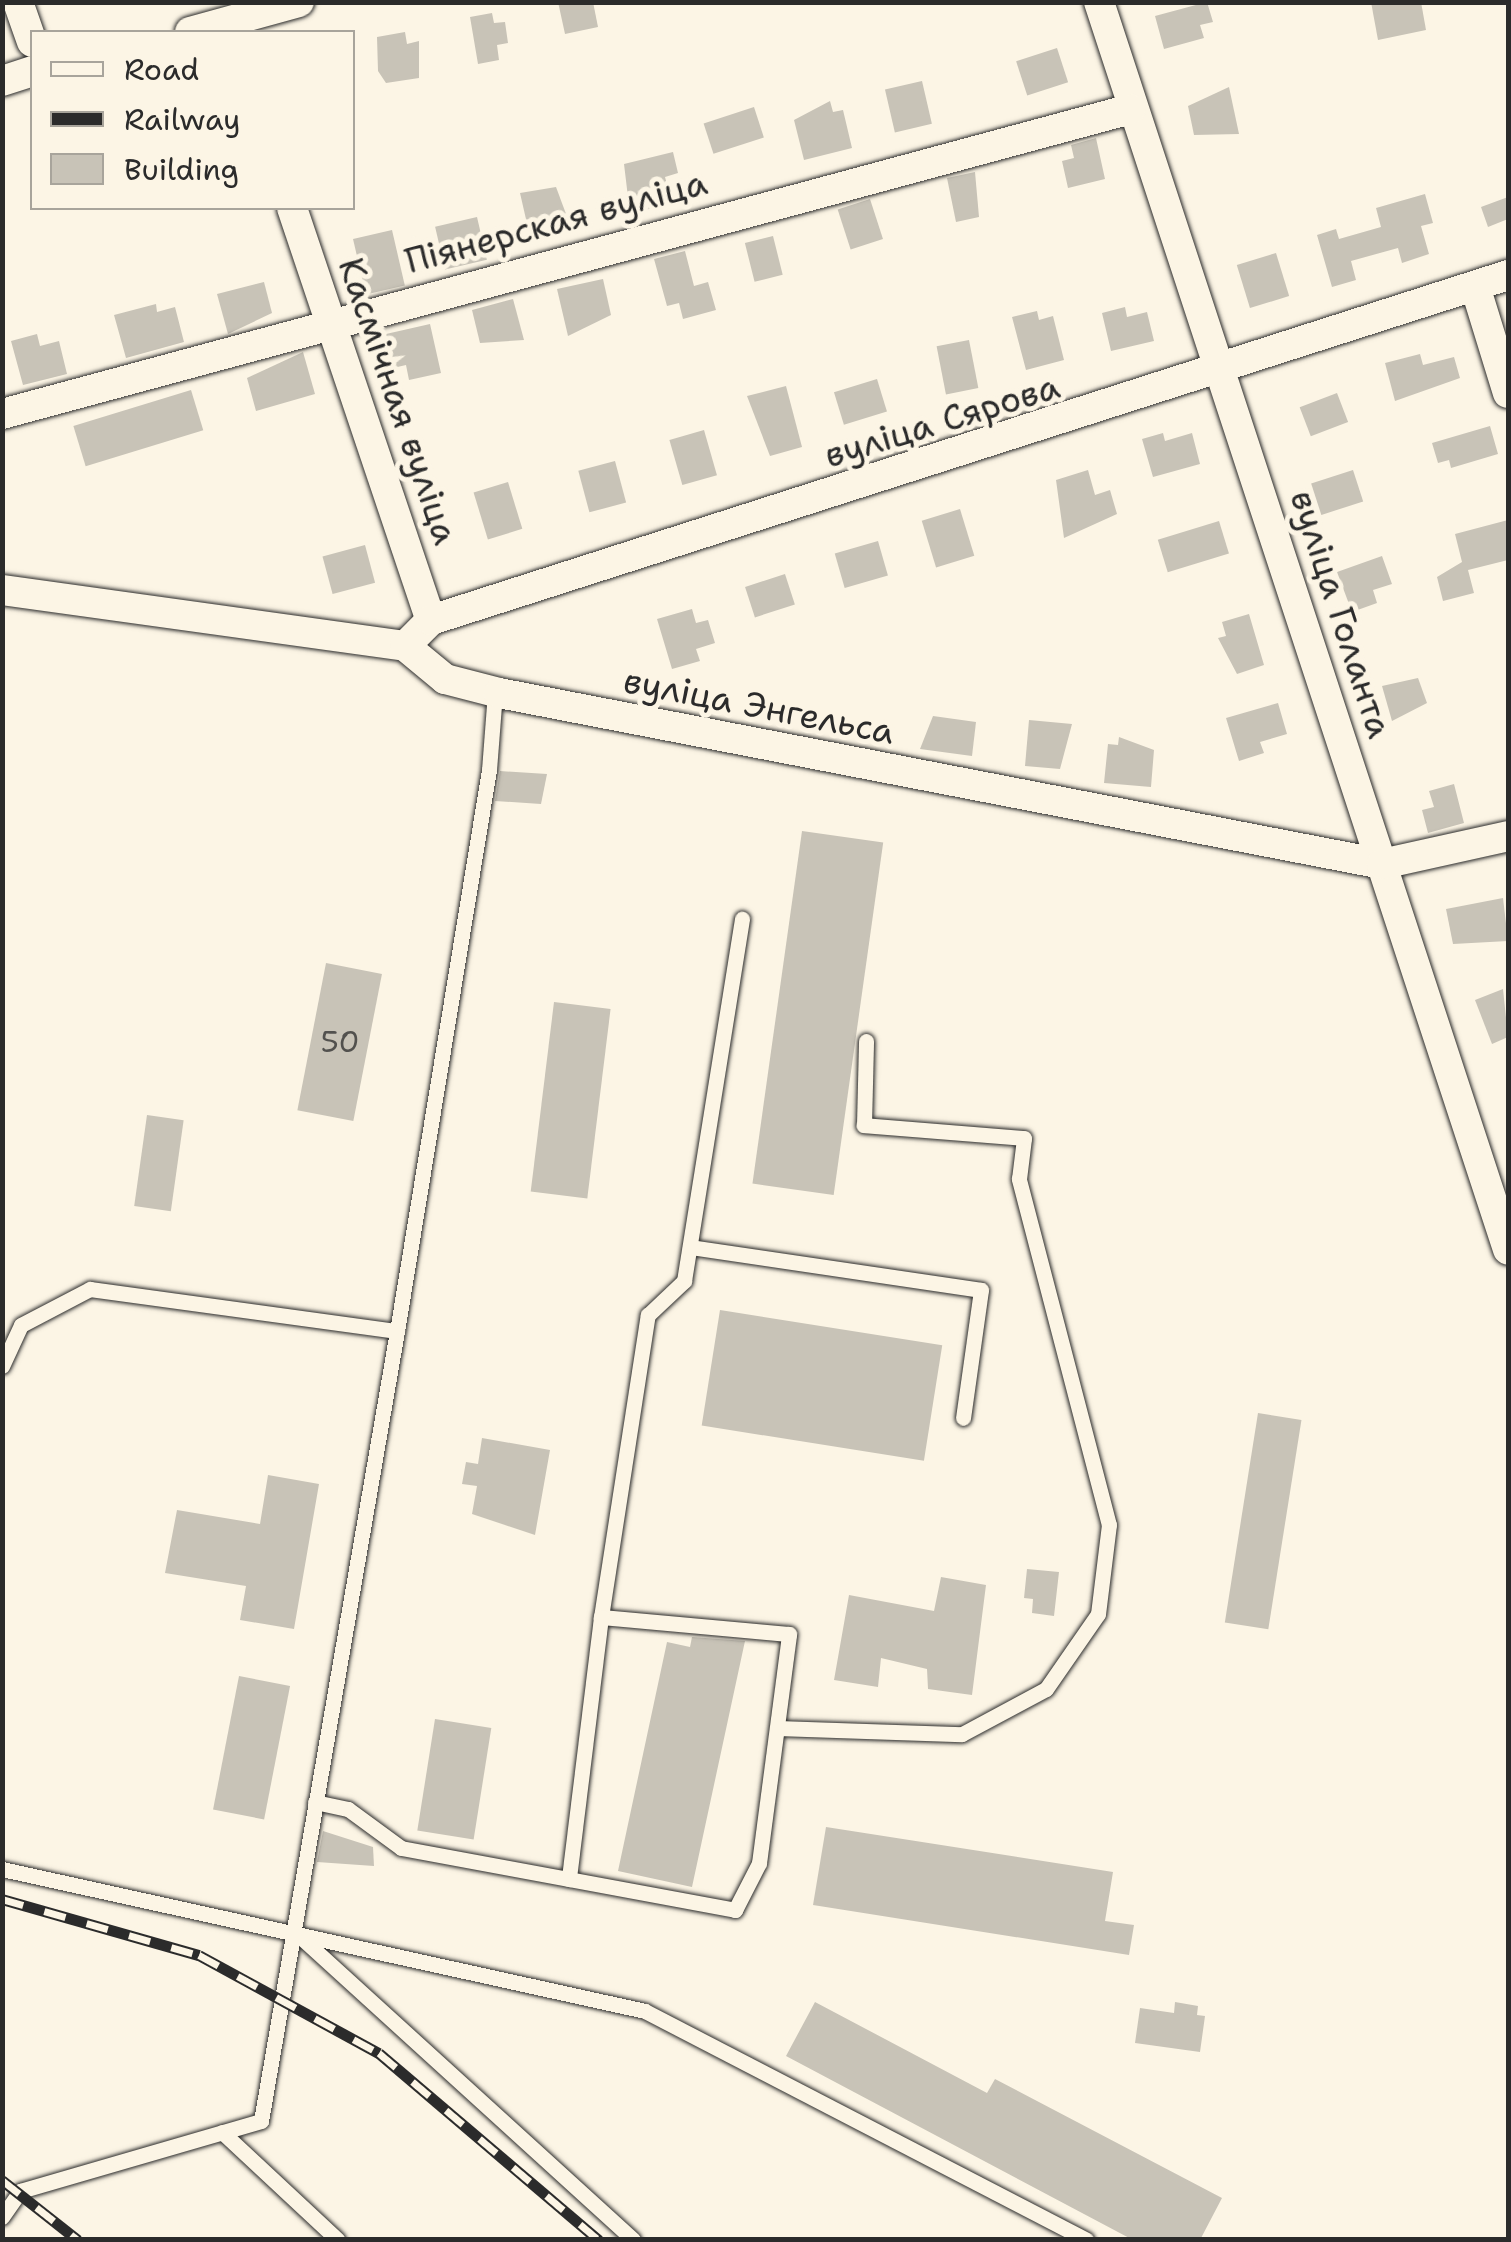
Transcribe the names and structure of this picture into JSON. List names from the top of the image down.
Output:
{
  "streets": {
    "street": [
      "Піянерская вуліца",
      "Касмічная вуліца",
      "вуліца Сярова",
      "вуліца Голанта",
      "вуліца Энгельса"
    ]
  },
  "crossings": [
    ["Піянерская вуліца", "Касмічная вуліца"],
    ["Піянерская вуліца", "вуліца Голанта"],
    ["Касмічная вуліца", "вуліца Сярова"],
    ["вуліца Сярова", "вуліца Голанта"],
    ["вуліца Сярова", "вуліца Энгельса"],
    ["вуліца Голанта", "вуліца Энгельса"]
  ],
  "house_numbers": ["50"],
  "legend": ["Road", "Railway", "Building"]
}
